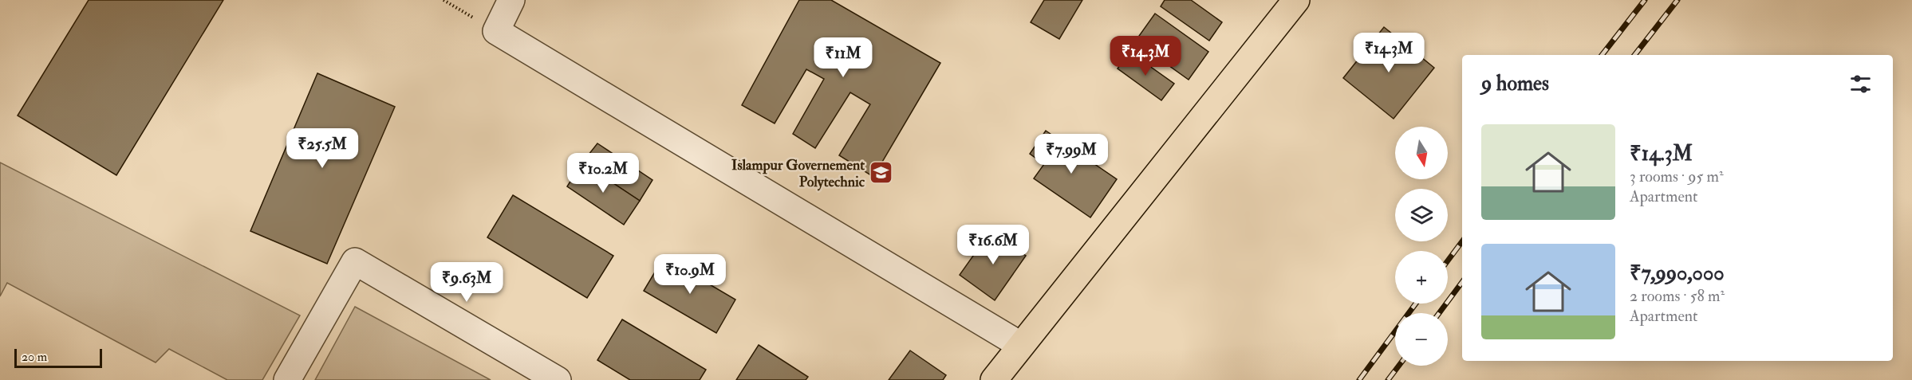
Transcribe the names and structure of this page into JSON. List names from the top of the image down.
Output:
{
  "places": {
    "school or university": ["Islampur Governement Polytechnic"]
  },
  "scale_bar": "20 m",
  "north": "bottom",
  "page": {
    "price": [
      "₹14.3M",
      "₹14.3M",
      "₹11M",
      "₹25.5M",
      "₹7.99M",
      "₹10.2M",
      "₹16.6M",
      "₹10.9M",
      "₹9.63M"
    ],
    "heading": "9 homes",
    "list": [
      {
        "name": "₹14.3M",
        "note": "3 rooms · 95 m² · Apartment"
      },
      {
        "name": "₹7,990,000",
        "note": "2 rooms · 58 m² · Apartment"
      }
    ],
    "map_buttons": ["+", "−"],
    "scale": "20 m"
  }
}
